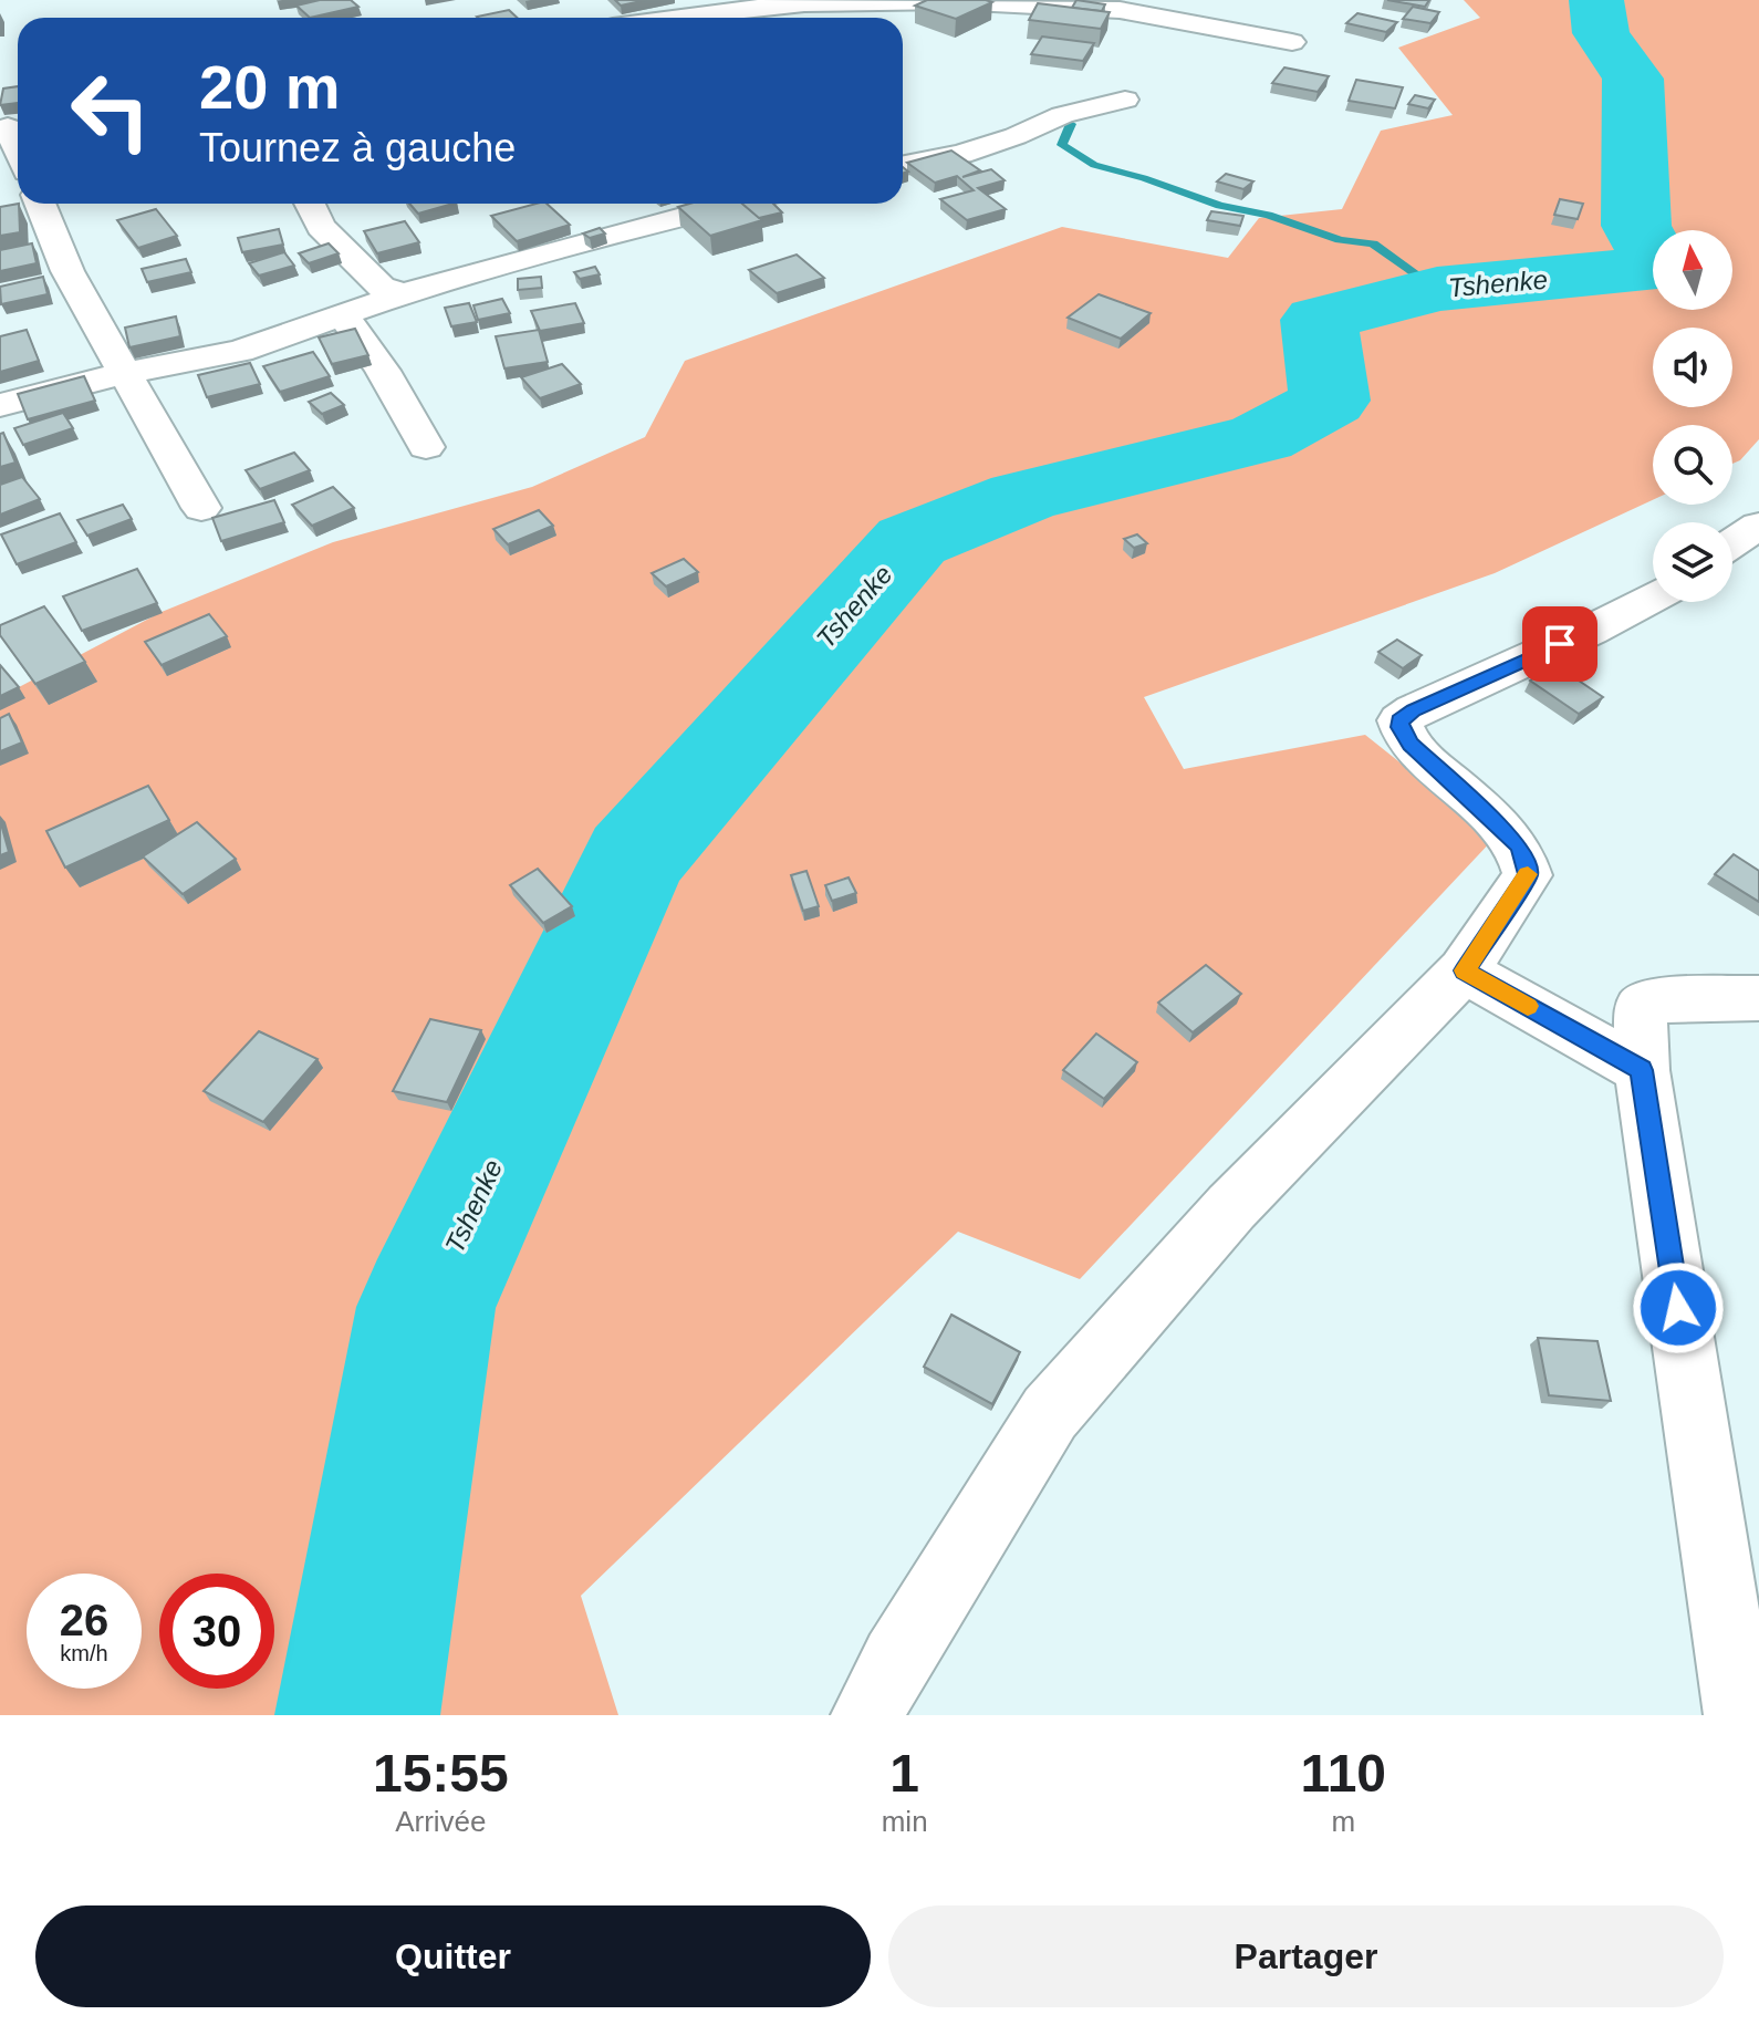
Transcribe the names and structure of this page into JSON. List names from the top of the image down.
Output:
{
  "water": ["Tshenke"],
  "north": "top",
  "page": {
    "turn": ["20 m", "Tournez à gauche"],
    "speed": "26 km/h",
    "limit": "30",
    "eta": [
      "15:55",
      "Arrivée",
      "1",
      "min",
      "110",
      "m"
    ],
    "buttons": ["Quitter", "Partager"]
  }
}
